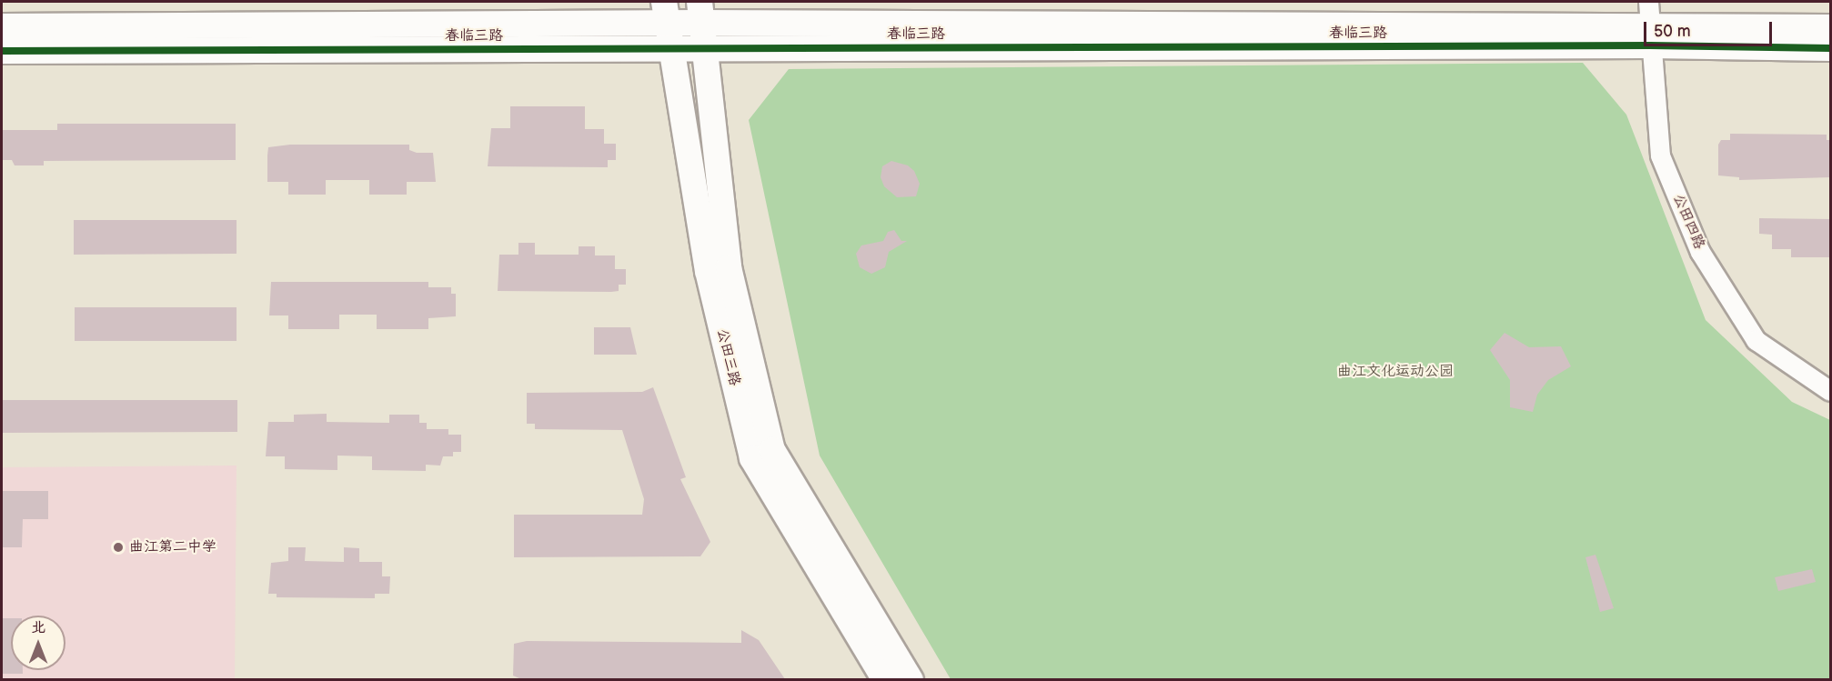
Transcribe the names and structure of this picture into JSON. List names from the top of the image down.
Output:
{
  "streets": {
    "street": ["春临三路", "公田四路", "公田三路"]
  },
  "crossings": [
    ["春临三路", "公田四路"],
    ["春临三路", "公田三路"]
  ],
  "parks": ["曲江文化运动公园"],
  "places": ["曲江第二中学"],
  "scale_bar": "50 m",
  "north": "top"
}
